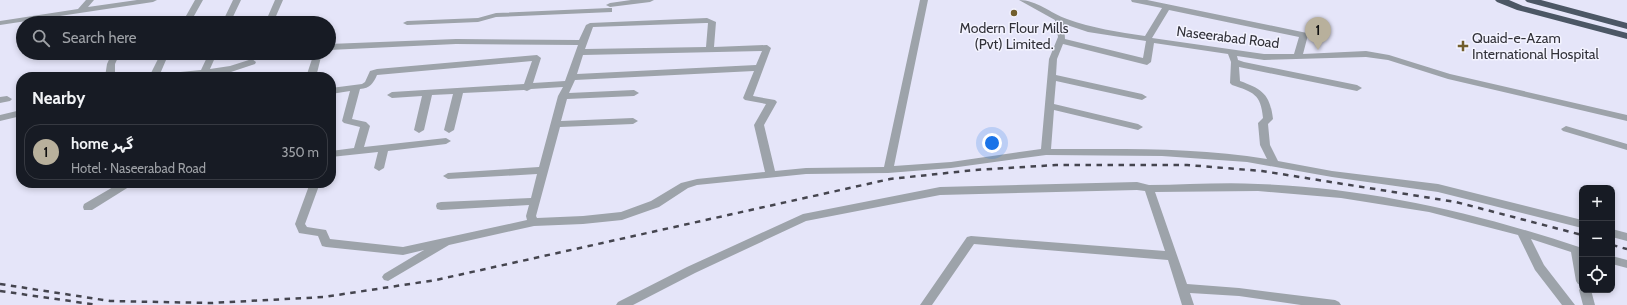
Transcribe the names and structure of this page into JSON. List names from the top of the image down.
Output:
{
  "streets": {
    "street": ["Naseerabad Road"]
  },
  "places": {
    "other": ["Modern Flour Mills (Pvt) Limited."],
    "health": ["Quaid-e-Azam International Hospital"]
  },
  "page": {
    "search": "Search here",
    "pins": "1",
    "heading": "Nearby",
    "list": [
      {
        "mark": "1",
        "name": "home گہر",
        "note": "Hotel · Naseerabad Road",
        "value": "350 m"
      }
    ],
    "map_buttons": ["+", "−"]
  }
}
